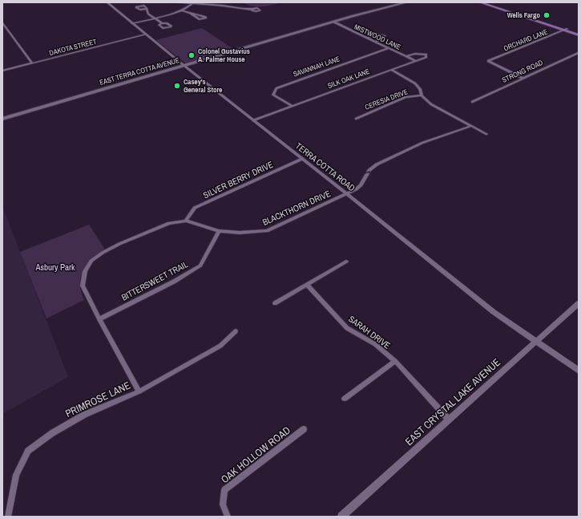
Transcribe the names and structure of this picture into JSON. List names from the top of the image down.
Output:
{
  "streets": {
    "main road": ["EAST TERRA COTTA AVENUE"],
    "street": [
      "MISTWOOD LANE",
      "ORCHARD LANE",
      "DAKOTA STREET",
      "SAVANNAH LANE",
      "STRONG ROAD",
      "SILK OAK LANE",
      "CERESIA DRIVE",
      "TERRA COTTA ROAD",
      "SILVER BERRY DRIVE",
      "BLACKTHORN DRIVE",
      "BITTERSWEET TRAIL",
      "SARAH DRIVE",
      "PRIMROSE LANE",
      "EAST CRYSTAL LAKE AVENUE",
      "OAK HOLLOW ROAD"
    ]
  },
  "crossings": [
    ["MISTWOOD LANE", "SAVANNAH LANE"],
    ["MISTWOOD LANE", "EAST TERRA COTTA AVENUE"],
    ["MISTWOOD LANE", "SILK OAK LANE"],
    ["ORCHARD LANE", "STRONG ROAD"],
    ["DAKOTA STREET", "TERRA COTTA ROAD"],
    ["SAVANNAH LANE", "SILK OAK LANE"],
    ["EAST TERRA COTTA AVENUE", "TERRA COTTA ROAD"],
    ["SILK OAK LANE", "TERRA COTTA ROAD"],
    ["TERRA COTTA ROAD", "SILVER BERRY DRIVE"],
    ["TERRA COTTA ROAD", "BLACKTHORN DRIVE"],
    ["TERRA COTTA ROAD", "EAST CRYSTAL LAKE AVENUE"],
    ["SILVER BERRY DRIVE", "BLACKTHORN DRIVE"],
    ["BLACKTHORN DRIVE", "BITTERSWEET TRAIL"],
    ["BLACKTHORN DRIVE", "PRIMROSE LANE"],
    ["SARAH DRIVE", "EAST CRYSTAL LAKE AVENUE"]
  ],
  "parks": ["Asbury Park"],
  "places": ["Wells Fargo", "Colonel Gustavius A. Palmer House", "Casey's General Store"]
}
